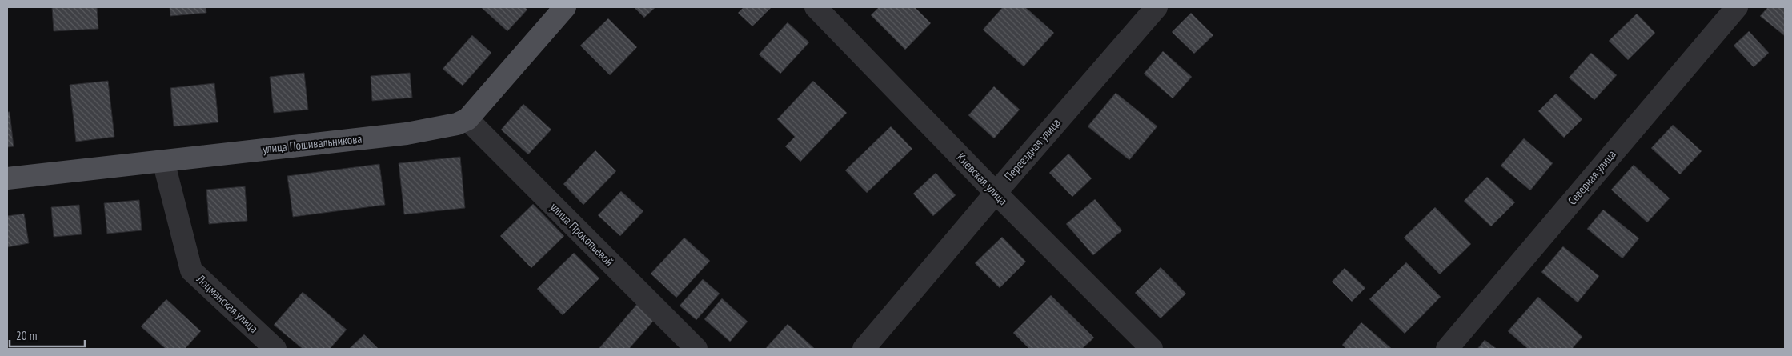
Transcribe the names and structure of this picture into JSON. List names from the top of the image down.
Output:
{
  "streets": {
    "main road": ["улица Пошивальникова"],
    "lane": [
      "Переездная улица",
      "Северная улица",
      "Киевская улица",
      "улица Прокопьевой",
      "Лоцманская улица"
    ]
  },
  "crossings": [
    ["улица Пошивальникова", "улица Прокопьевой"],
    ["улица Пошивальникова", "Лоцманская улица"],
    ["Переездная улица", "Киевская улица"]
  ],
  "scale_bar": "20 m"
}
